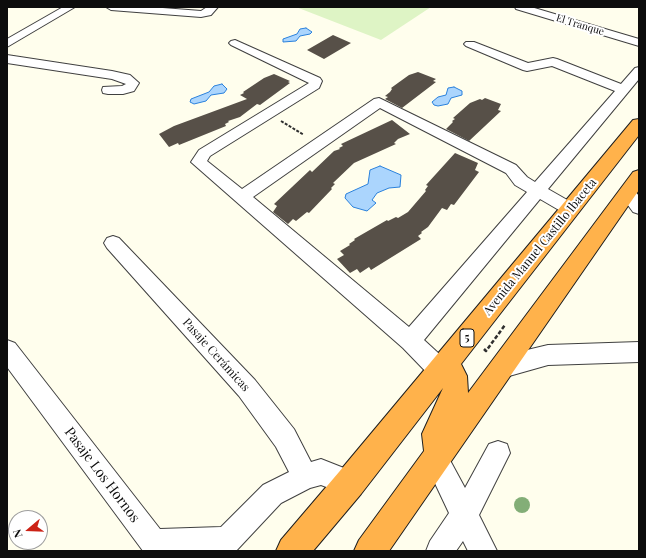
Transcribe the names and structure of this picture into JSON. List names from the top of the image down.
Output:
{
  "streets": {
    "highway": ["Avenida Manuel Castillo Ibaceta", "5"],
    "street": ["El Tranque", "Pasaje Cerámicas", "Pasaje Los Hornos"]
  },
  "north": "left"
}
